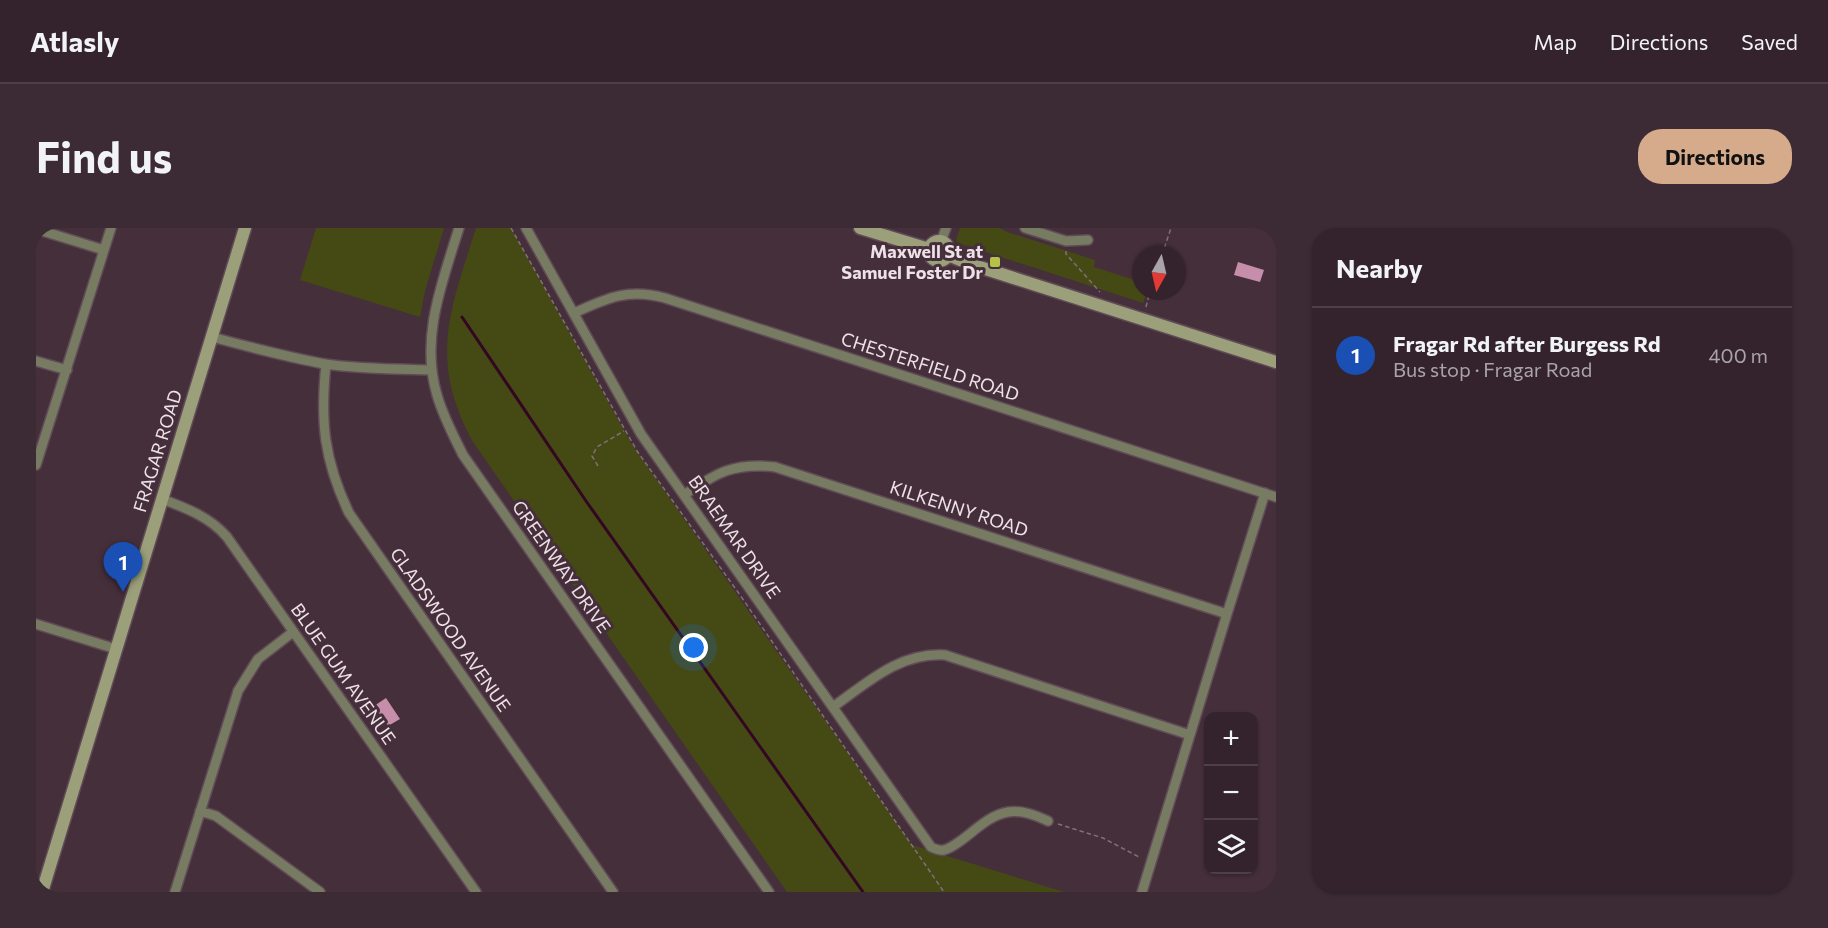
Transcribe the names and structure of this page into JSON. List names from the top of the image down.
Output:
{
  "streets": {
    "street": [
      "CHESTERFIELD ROAD",
      "FRAGAR ROAD",
      "KILKENNY ROAD",
      "BRAEMAR DRIVE",
      "GREENWAY DRIVE",
      "GLADSWOOD AVENUE",
      "BLUE GUM AVENUE"
    ]
  },
  "crossings": [
    ["CHESTERFIELD ROAD", "BRAEMAR DRIVE"],
    ["FRAGAR ROAD", "BLUE GUM AVENUE"],
    ["KILKENNY ROAD", "BRAEMAR DRIVE"]
  ],
  "places": {
    "transit": ["Maxwell St at Samuel Foster Dr"]
  },
  "north": "bottom",
  "page": {
    "header": "Atlasly",
    "nav": ["Map", "Directions", "Saved"],
    "buttons": "Directions",
    "title": "Find us",
    "heading": "Nearby",
    "list": [
      {
        "mark": "1",
        "name": "Fragar Rd after Burgess Rd",
        "note": "Bus stop · Fragar Road",
        "value": "400 m"
      }
    ],
    "pins": "1",
    "map_buttons": ["+", "−"]
  }
}
